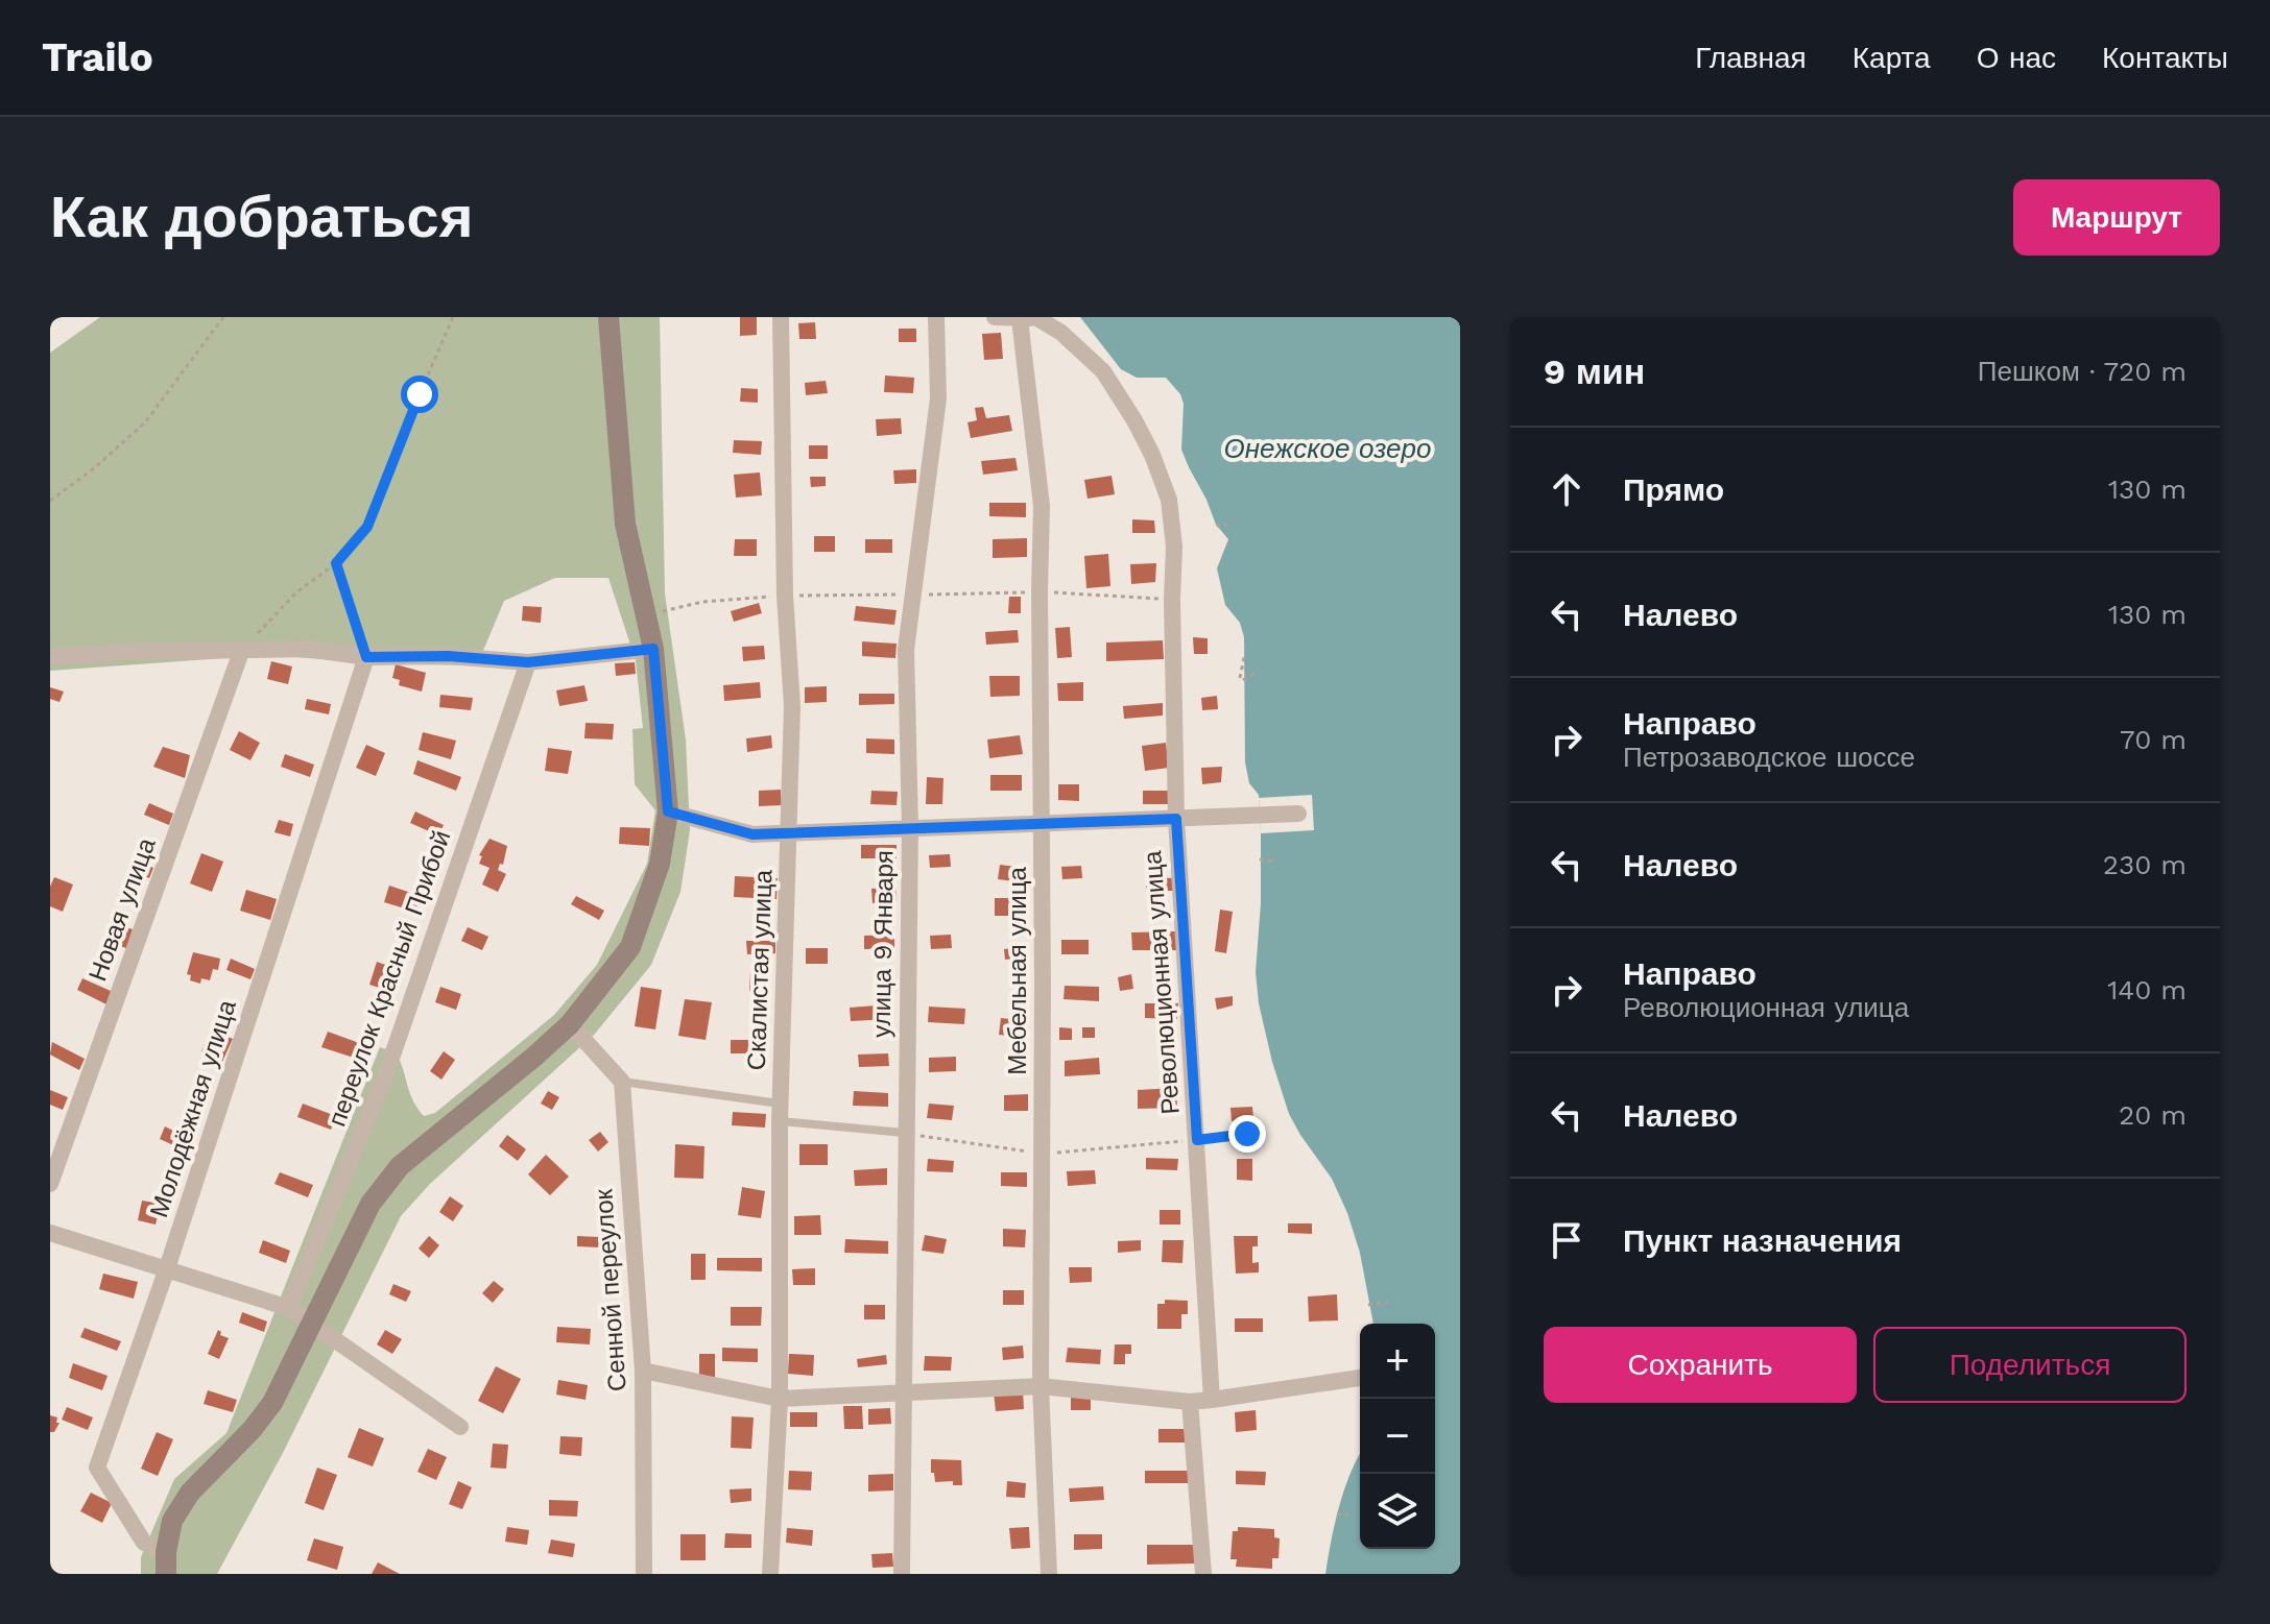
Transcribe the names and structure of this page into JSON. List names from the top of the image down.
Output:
{
  "streets": {
    "street": [
      "Новая улица",
      "улица 9 Января",
      "Скалистая улица",
      "Мебельная улица",
      "переулок Красный Прибой",
      "Революционная улица",
      "Молодёжная улица",
      "Сенной переулок"
    ]
  },
  "crossings": [
    ["Мебельная улица", "Революционная улица"]
  ],
  "water": ["Онежское озеро"],
  "page": {
    "header": "Trailo",
    "nav": [
      "Главная",
      "Карта",
      "О нас",
      "Контакты"
    ],
    "buttons": [
      "Маршрут",
      ["Сохранить", "Поделиться"]
    ],
    "title": "Как добраться",
    "heading": ["9 мин", "Пешком · 720 m"],
    "list": [
      ["Прямо", "130 m"],
      ["Налево", "130 m"],
      ["Направо", "Петрозаводское шоссе", "70 m"],
      ["Налево", "230 m"],
      ["Направо", "Революционная улица", "140 m"],
      ["Налево", "20 m"],
      "Пункт назначения"
    ],
    "map_buttons": ["+", "−"]
  }
}
